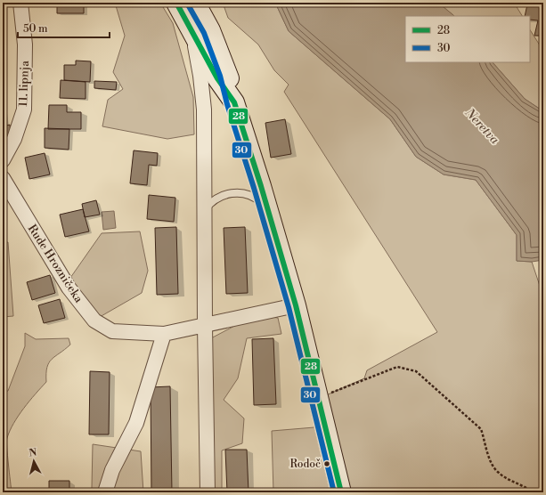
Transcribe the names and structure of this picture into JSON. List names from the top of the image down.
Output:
{
  "streets": {
    "street": ["11. lipnja", "Rude Hrozničeka"]
  },
  "water": ["Neretva"],
  "places": ["Rodoč"],
  "lines": ["transit line 28", "transit line 30"],
  "legend": ["28", "30"],
  "scale_bar": "50 m",
  "north": "top"
}
